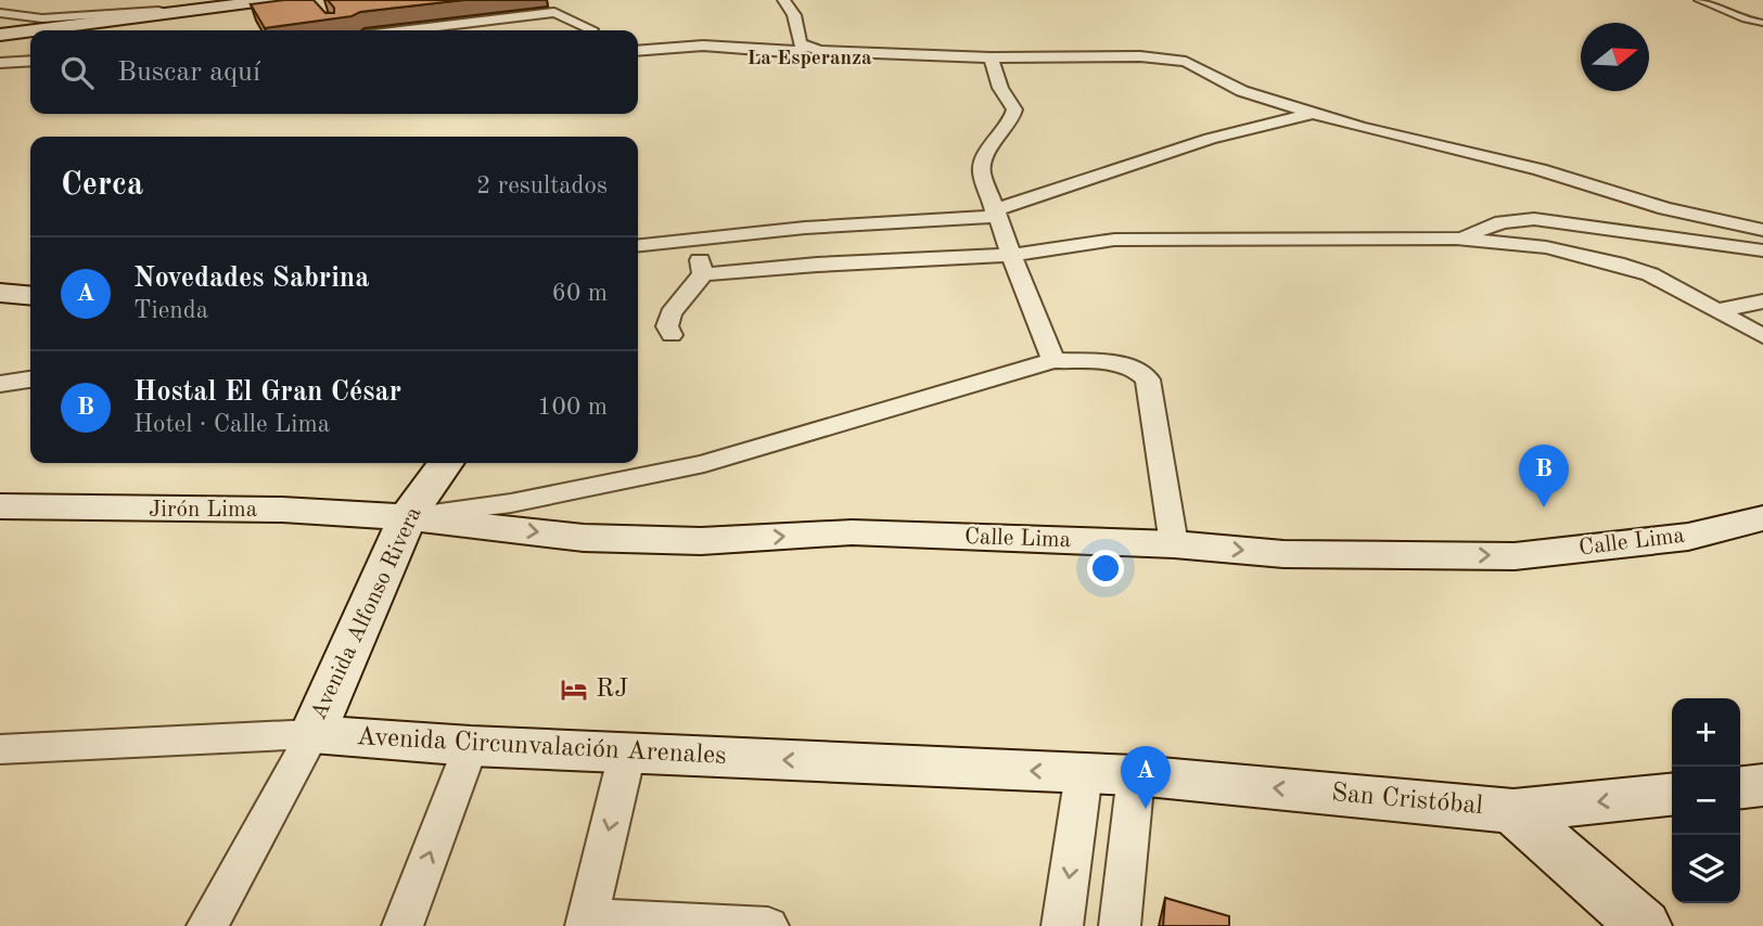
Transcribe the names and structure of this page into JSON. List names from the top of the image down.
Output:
{
  "streets": {
    "street": [
      "Jirón Lima",
      "Calle Lima",
      "Avenida Alfonso Rivera",
      "Avenida Circunvalación Arenales",
      "San Cristóbal"
    ]
  },
  "crossings": [
    ["Jirón Lima", "Calle Lima"],
    ["Jirón Lima", "Avenida Alfonso Rivera"],
    ["Calle Lima", "Avenida Alfonso Rivera"],
    ["Avenida Alfonso Rivera", "Avenida Circunvalación Arenales"],
    ["Avenida Circunvalación Arenales", "San Cristóbal"]
  ],
  "one_way": ["San Cristóbal"],
  "districts": ["La Esperanza"],
  "places": {
    "hotel": ["RJ"]
  },
  "north": "right",
  "page": {
    "search": "Buscar aquí",
    "heading": ["Cerca", "2 resultados"],
    "list": [
      {
        "mark": "A",
        "name": "Novedades Sabrina",
        "note": "Tienda",
        "value": "60 m"
      },
      {
        "mark": "B",
        "name": "Hostal El Gran César",
        "note": "Hotel · Calle Lima",
        "value": "100 m"
      }
    ],
    "pins": ["B", "A"],
    "map_buttons": ["+", "−"]
  }
}
